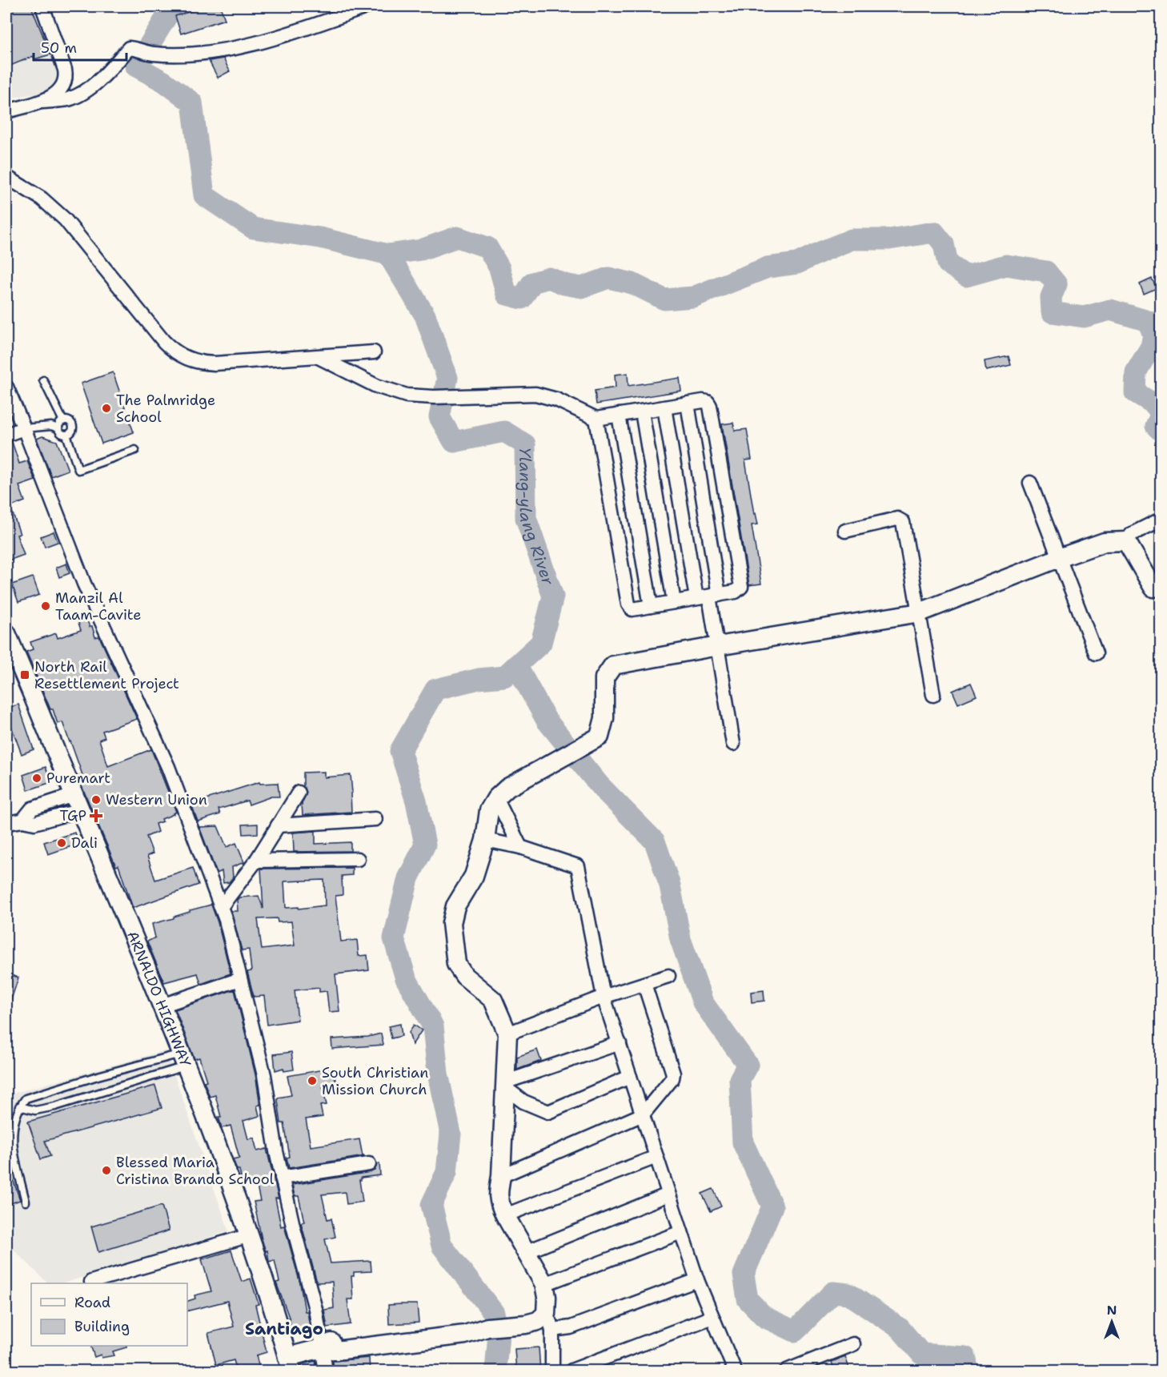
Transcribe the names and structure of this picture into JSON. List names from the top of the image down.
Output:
{
  "streets": {
    "street": ["ARNALDO HIGHWAY"]
  },
  "districts": ["Santiago"],
  "water": ["Ylang-ylang River"],
  "places": {
    "other": [
      "The Palmridge School",
      "Manzil Al Taam-Cavite",
      "Puremart",
      "Western Union",
      "Dali",
      "South Christian Mission Church",
      "Blessed Maria Cristina Brando School"
    ],
    "transit": ["North Rail Resettlement Project"],
    "health": ["TGP"]
  },
  "legend": ["Road", "Building"],
  "scale_bar": "50 m",
  "north": "top"
}
